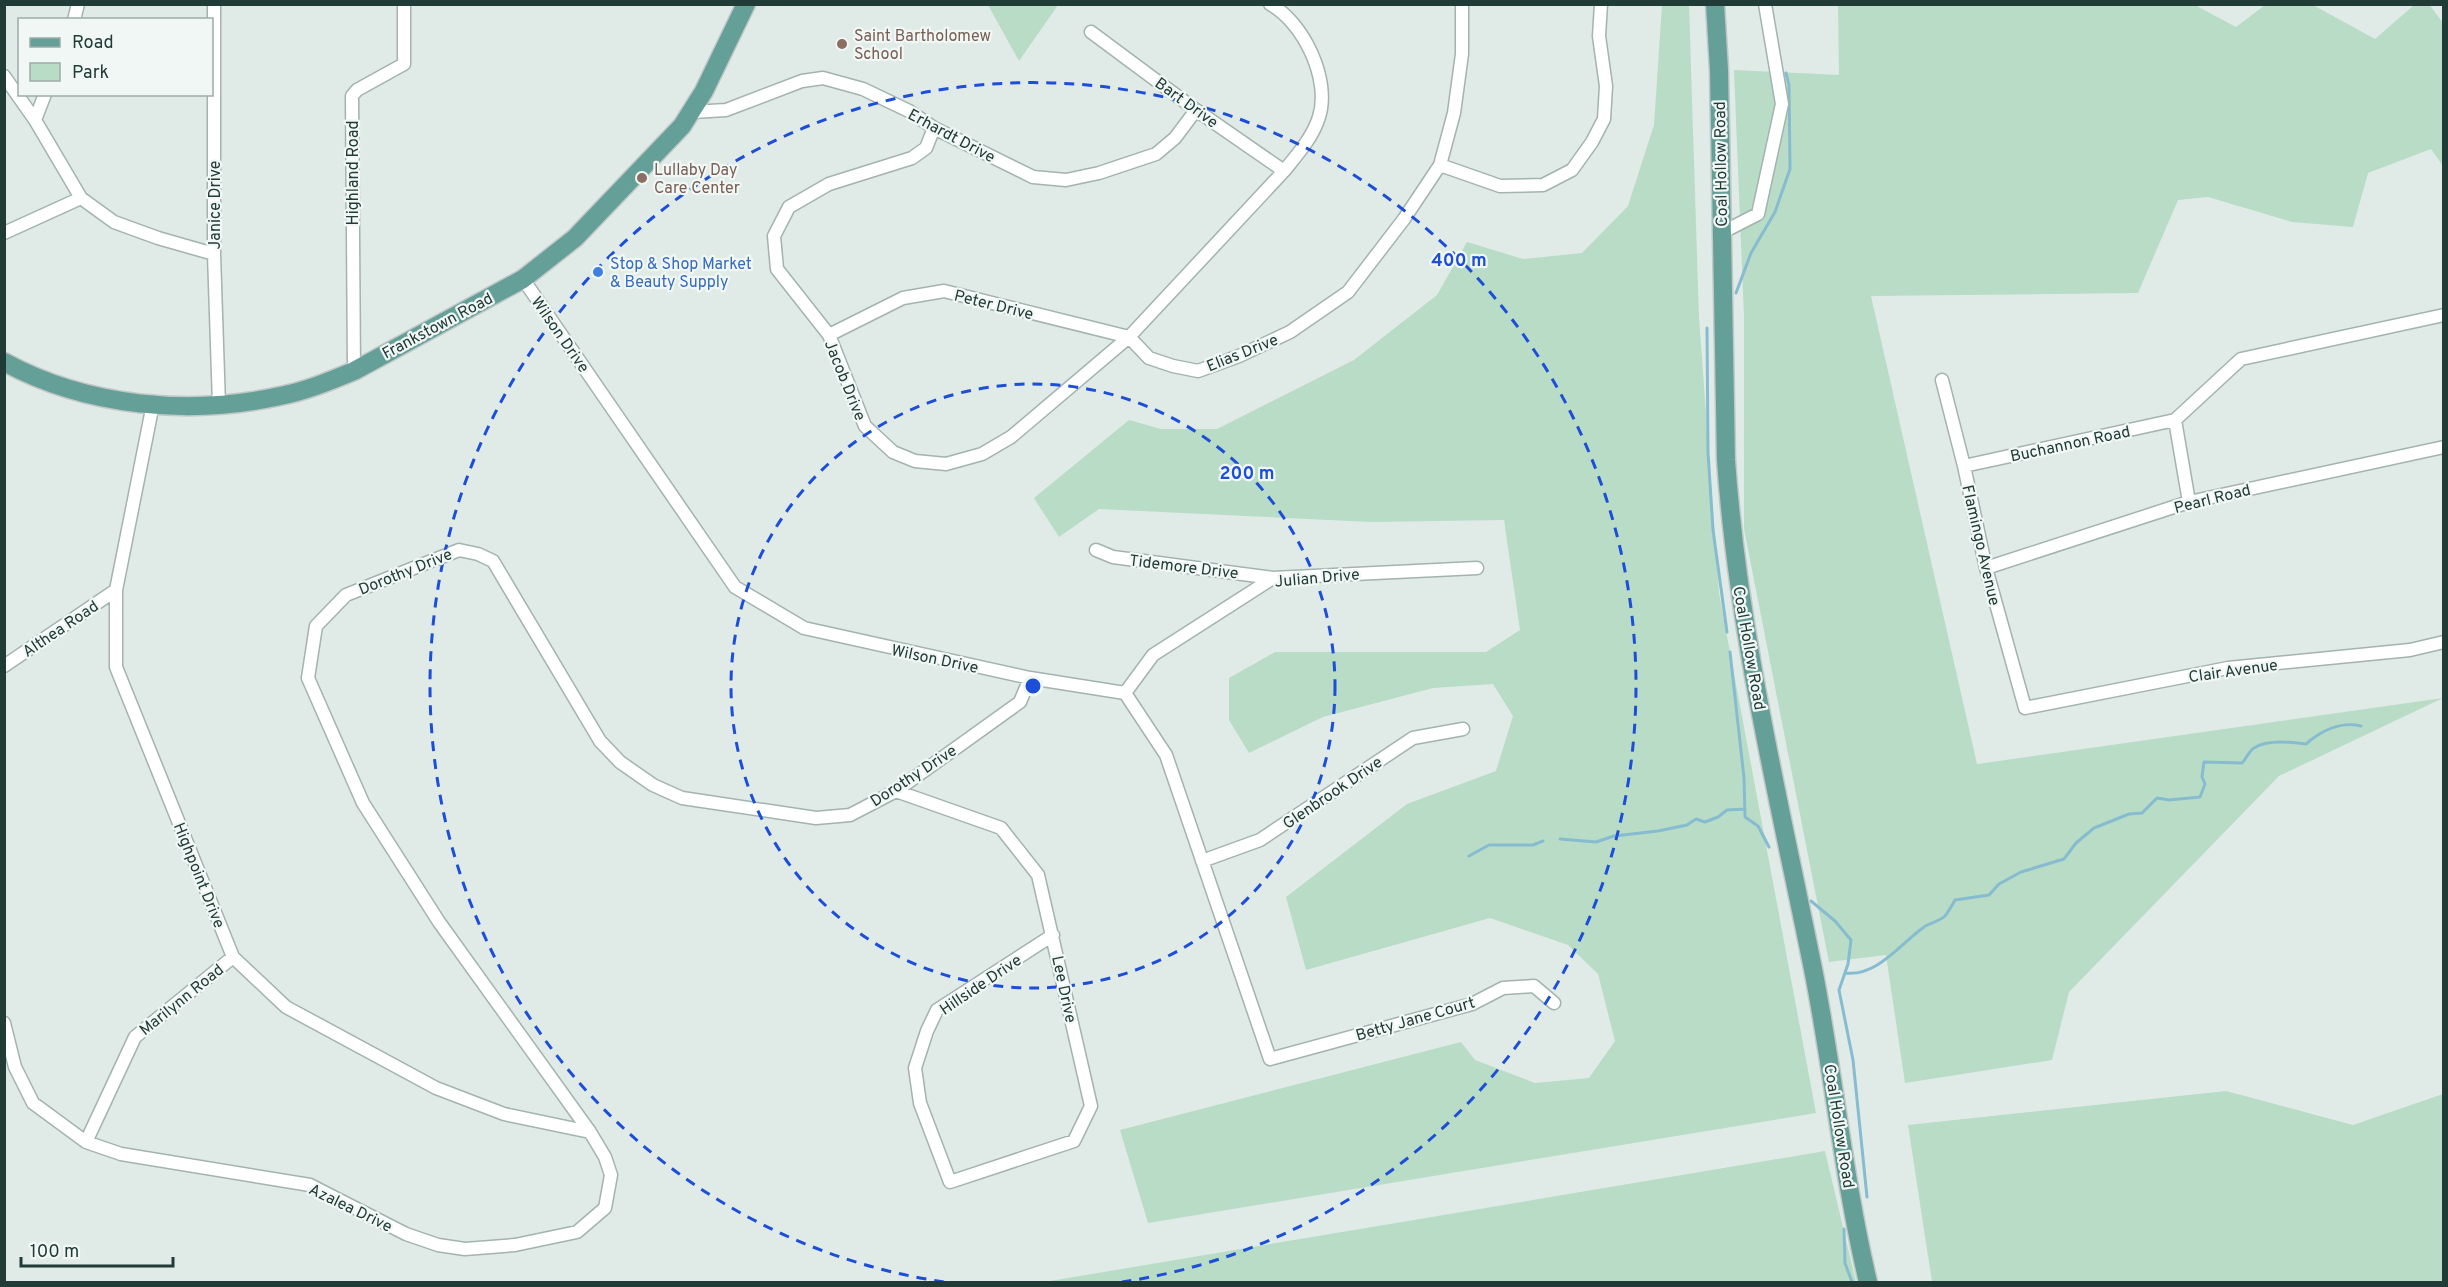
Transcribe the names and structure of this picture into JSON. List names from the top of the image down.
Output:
{
  "streets": {
    "main road": ["Coal Hollow Road", "Frankstown Road"],
    "street": [
      "Bart Drive",
      "Erhardt Drive",
      "Highland Road",
      "Janice Drive",
      "Peter Drive",
      "Wilson Drive",
      "Elias Drive",
      "Jacob Drive",
      "Buchannon Road",
      "Pearl Road",
      "Flamingo Avenue",
      "Tidemore Drive",
      "Dorothy Drive",
      "Julian Drive",
      "Althea Road",
      "Clair Avenue",
      "Glenbrook Drive",
      "Highpoint Drive",
      "Hillside Drive",
      "Lee Drive",
      "Marilynn Road",
      "Betty Jane Court",
      "Azalea Drive"
    ]
  },
  "crossings": [
    ["Bart Drive", "Erhardt Drive"],
    ["Erhardt Drive", "Frankstown Road"],
    ["Erhardt Drive", "Jacob Drive"],
    ["Highland Road", "Frankstown Road"],
    ["Janice Drive", "Frankstown Road"],
    ["Peter Drive", "Elias Drive"],
    ["Peter Drive", "Jacob Drive"],
    ["Frankstown Road", "Wilson Drive"],
    ["Frankstown Road", "Highpoint Drive"],
    ["Wilson Drive", "Dorothy Drive"],
    ["Wilson Drive", "Julian Drive"],
    ["Elias Drive", "Jacob Drive"],
    ["Buchannon Road", "Flamingo Avenue"],
    ["Pearl Road", "Flamingo Avenue"],
    ["Flamingo Avenue", "Clair Avenue"],
    ["Tidemore Drive", "Julian Drive"],
    ["Dorothy Drive", "Highpoint Drive"],
    ["Dorothy Drive", "Lee Drive"],
    ["Dorothy Drive", "Azalea Drive"],
    ["Althea Road", "Highpoint Drive"],
    ["Glenbrook Drive", "Betty Jane Court"],
    ["Highpoint Drive", "Marilynn Road"],
    ["Highpoint Drive", "Azalea Drive"],
    ["Hillside Drive", "Lee Drive"],
    ["Marilynn Road", "Azalea Drive"]
  ],
  "places": ["Saint Bartholomew School", "Lullaby Day Care Center", "Stop & Shop Market & Beauty Supply"],
  "legend": ["Road", "Park"],
  "scale_bar": "100 m",
  "rings": ["400 m", "200 m"]
}
